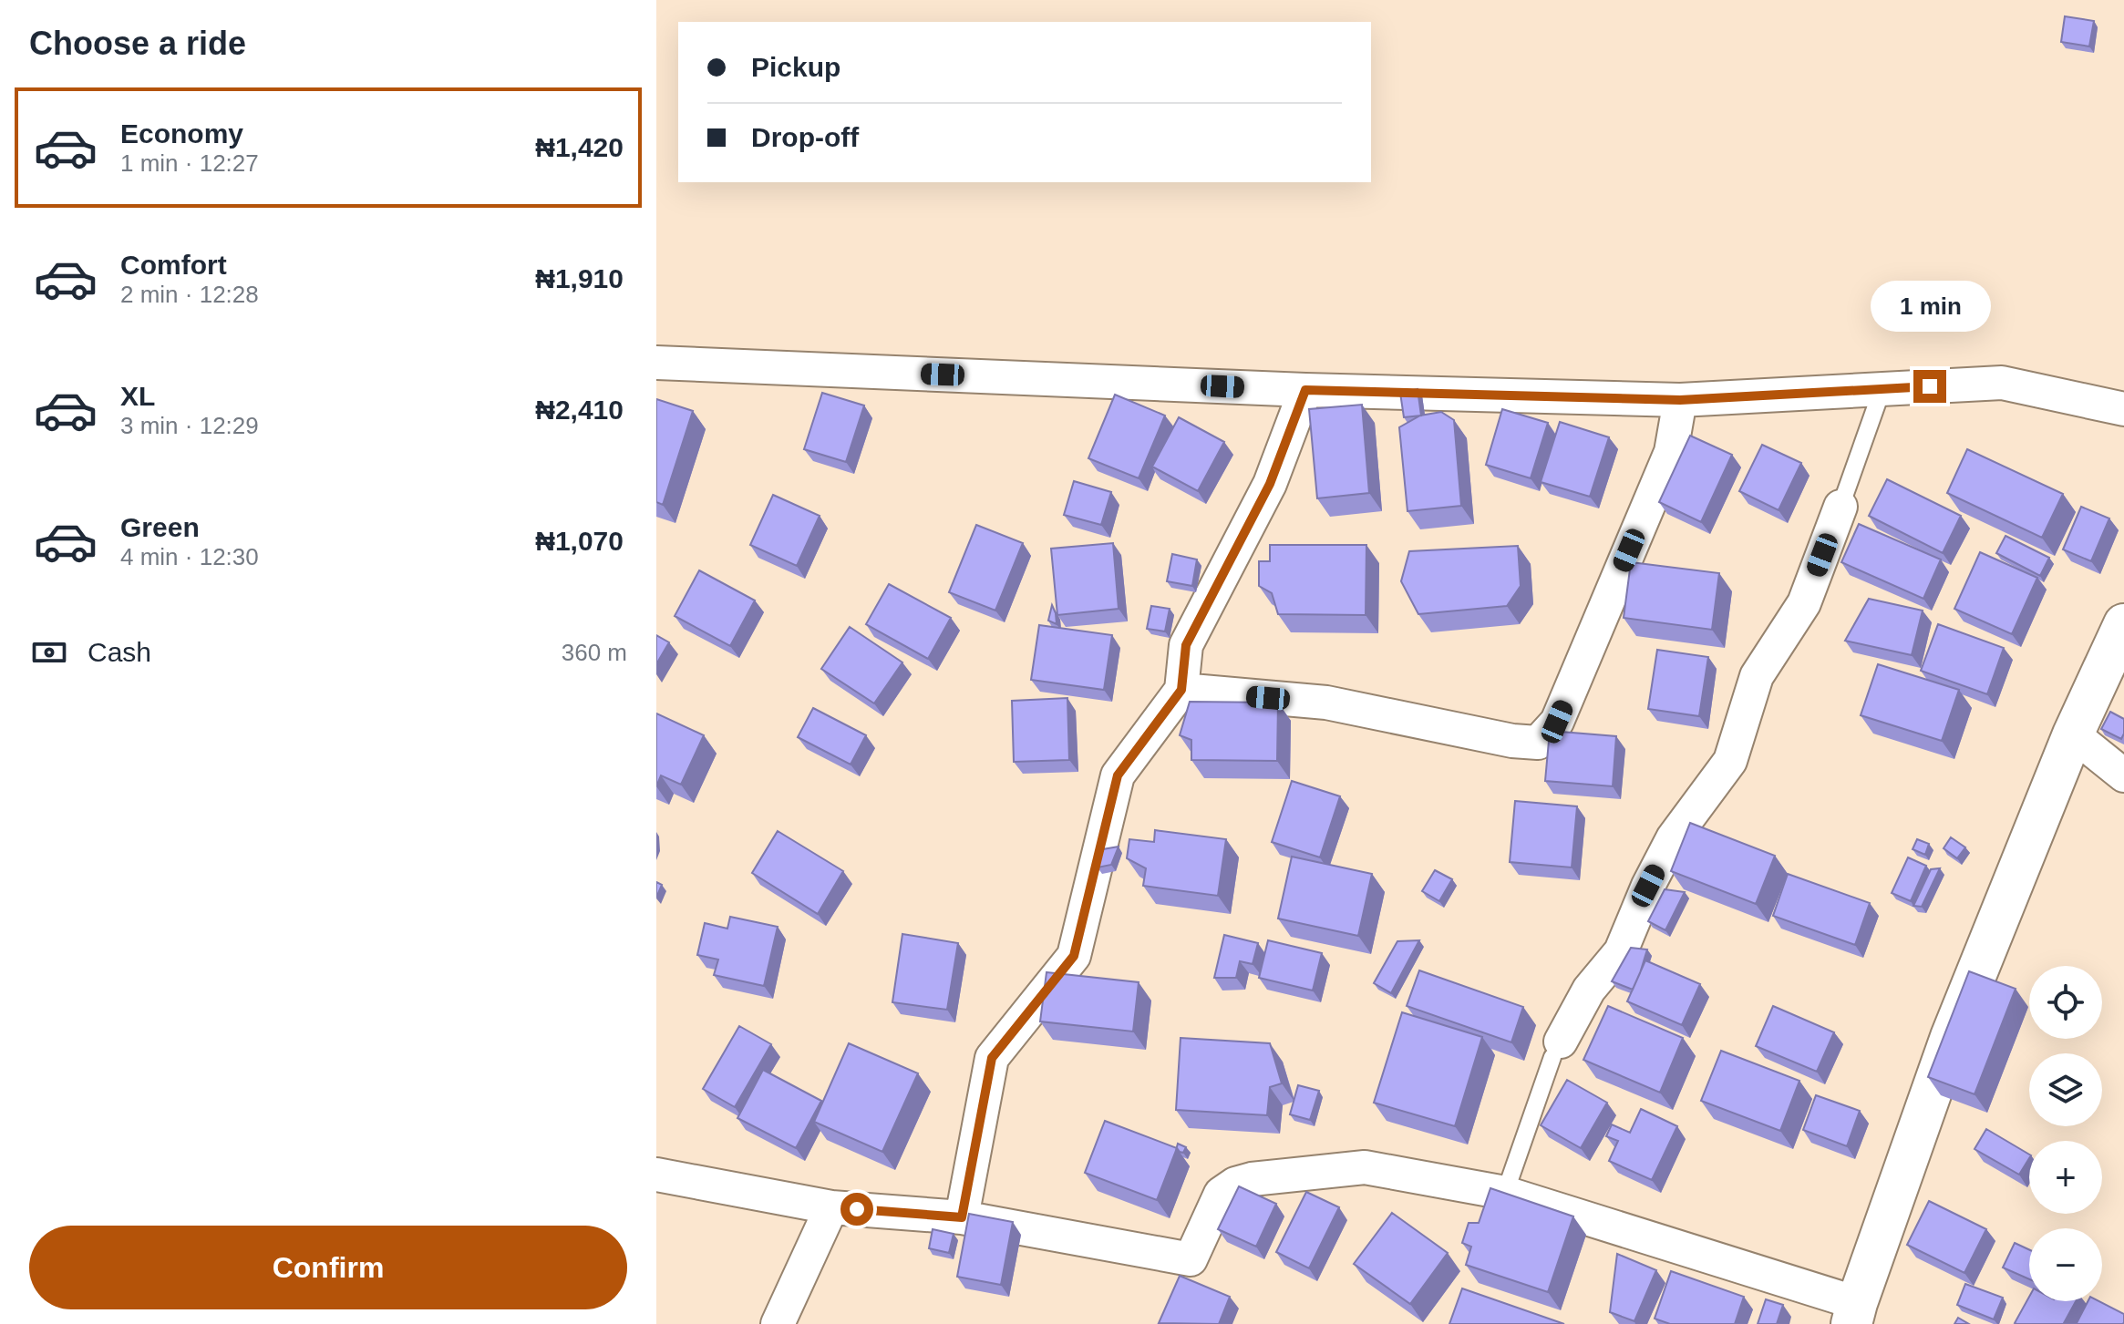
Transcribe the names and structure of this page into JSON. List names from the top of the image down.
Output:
{
  "page": {
    "heading": "Choose a ride",
    "banner": ["Pickup", "Drop-off"],
    "list": [
      {
        "name": "Economy",
        "note": "1 min · 12:27",
        "value": "₦1,420"
      },
      {
        "name": "Comfort",
        "note": "2 min · 12:28",
        "value": "₦1,910"
      },
      {
        "name": "XL",
        "note": "3 min · 12:29",
        "value": "₦2,410"
      },
      {
        "name": "Green",
        "note": "4 min · 12:30",
        "value": "₦1,070"
      }
    ],
    "bubble": "1 min",
    "pay": ["Cash", "360 m"],
    "map_buttons": ["+", "−"],
    "buttons": "Confirm"
  }
}
